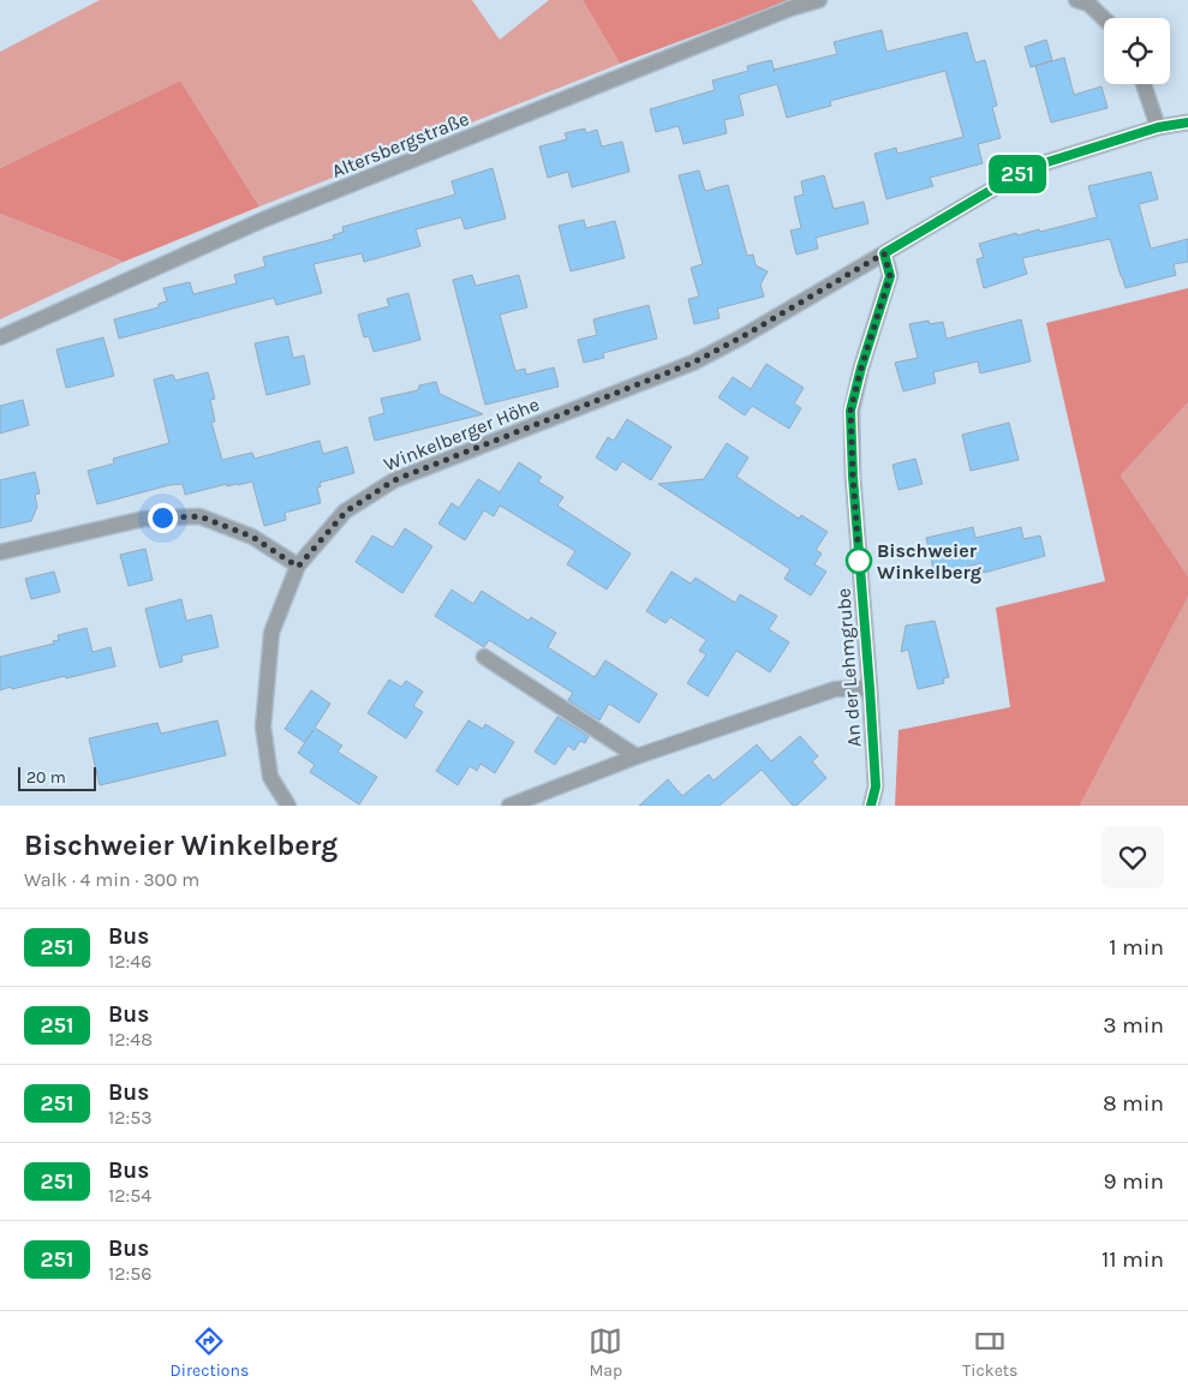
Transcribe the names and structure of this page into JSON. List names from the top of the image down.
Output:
{
  "streets": {
    "street": ["Altersbergstraße", "Winkelberger Höhe", "An der Lehmgrube"]
  },
  "crossings": [
    ["Winkelberger Höhe", "An der Lehmgrube"]
  ],
  "places": ["Bischweier Winkelberg"],
  "lines": ["bus line 251"],
  "scale_bar": "20 m",
  "page": {
    "on_map": "251",
    "scale": "20 m",
    "heading": ["Bischweier Winkelberg", "Walk · 4 min · 300 m"],
    "list": [
      {
        "mark": "251",
        "name": "Bus",
        "note": "12:46",
        "value": "1 min"
      },
      {
        "mark": "251",
        "name": "Bus",
        "note": "12:48",
        "value": "3 min"
      },
      {
        "mark": "251",
        "name": "Bus",
        "note": "12:53",
        "value": "8 min"
      },
      {
        "mark": "251",
        "name": "Bus",
        "note": "12:54",
        "value": "9 min"
      },
      {
        "mark": "251",
        "name": "Bus",
        "note": "12:56",
        "value": "11 min"
      }
    ],
    "tabs": ["Directions", "Map", "Tickets"]
  }
}
